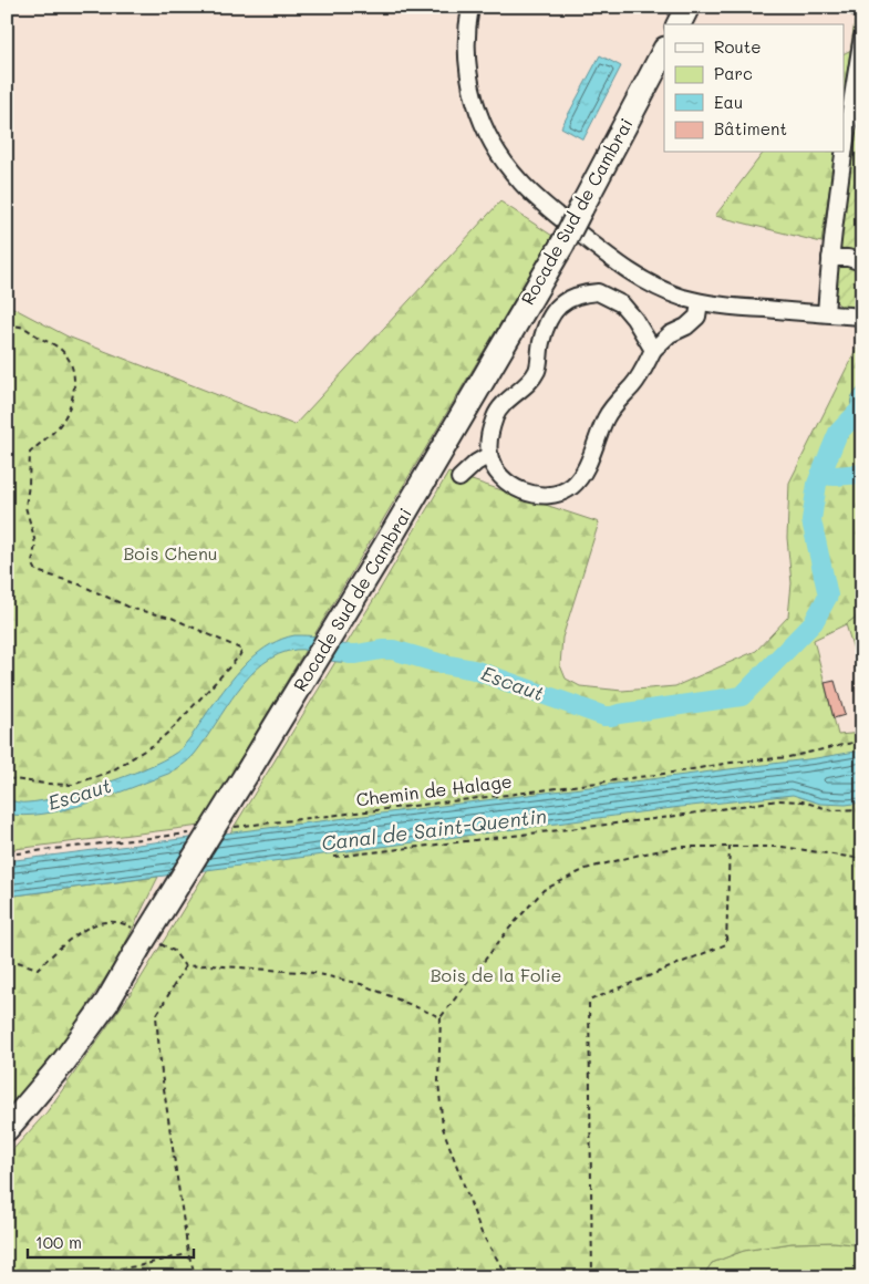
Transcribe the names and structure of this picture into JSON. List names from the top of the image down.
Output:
{
  "streets": {
    "highway": ["Rocade Sud de Cambrai"],
    "path": ["Chemin de Halage"]
  },
  "water": ["Escaut", "Canal de Saint-Quentin"],
  "parks": ["Bois Chenu", "Bois de la Folie"],
  "legend": [
    "Route",
    "Parc",
    "Eau",
    "Bâtiment"
  ],
  "scale_bar": "100 m"
}
